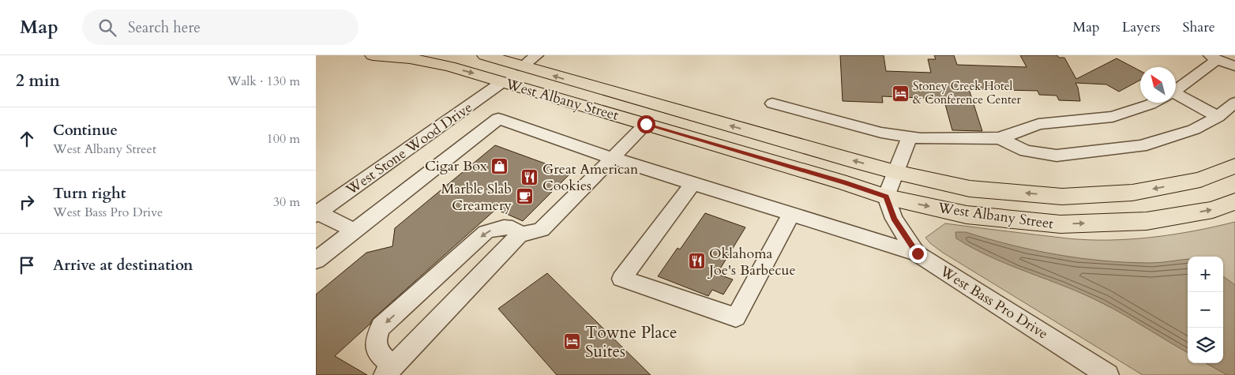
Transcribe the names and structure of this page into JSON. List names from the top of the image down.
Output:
{
  "streets": {
    "main road": ["West Albany Street"],
    "street": ["West Stone Wood Drive", "West Bass Pro Drive"]
  },
  "crossings": [
    ["West Albany Street", "West Stone Wood Drive"],
    ["West Albany Street", "West Bass Pro Drive"]
  ],
  "places": {
    "hotel": ["Stoney Creek Hotel & Conference Center", "Towne Place Suites"],
    "shop": ["Cigar Box"],
    "restaurant": ["Great American Cookies", "Oklahoma Joe's Barbecue"],
    "cafe": ["Marble Slab Creamery"]
  },
  "north": "top left",
  "page": {
    "header": "Map",
    "search": "Search here",
    "nav": ["Map", "Layers", "Share"],
    "heading": ["2 min", "Walk · 130 m"],
    "list": [
      ["Continue", "West Albany Street", "100 m"],
      ["Turn right", "West Bass Pro Drive", "30 m"],
      "Arrive at destination"
    ],
    "map_buttons": ["+", "−"]
  }
}
